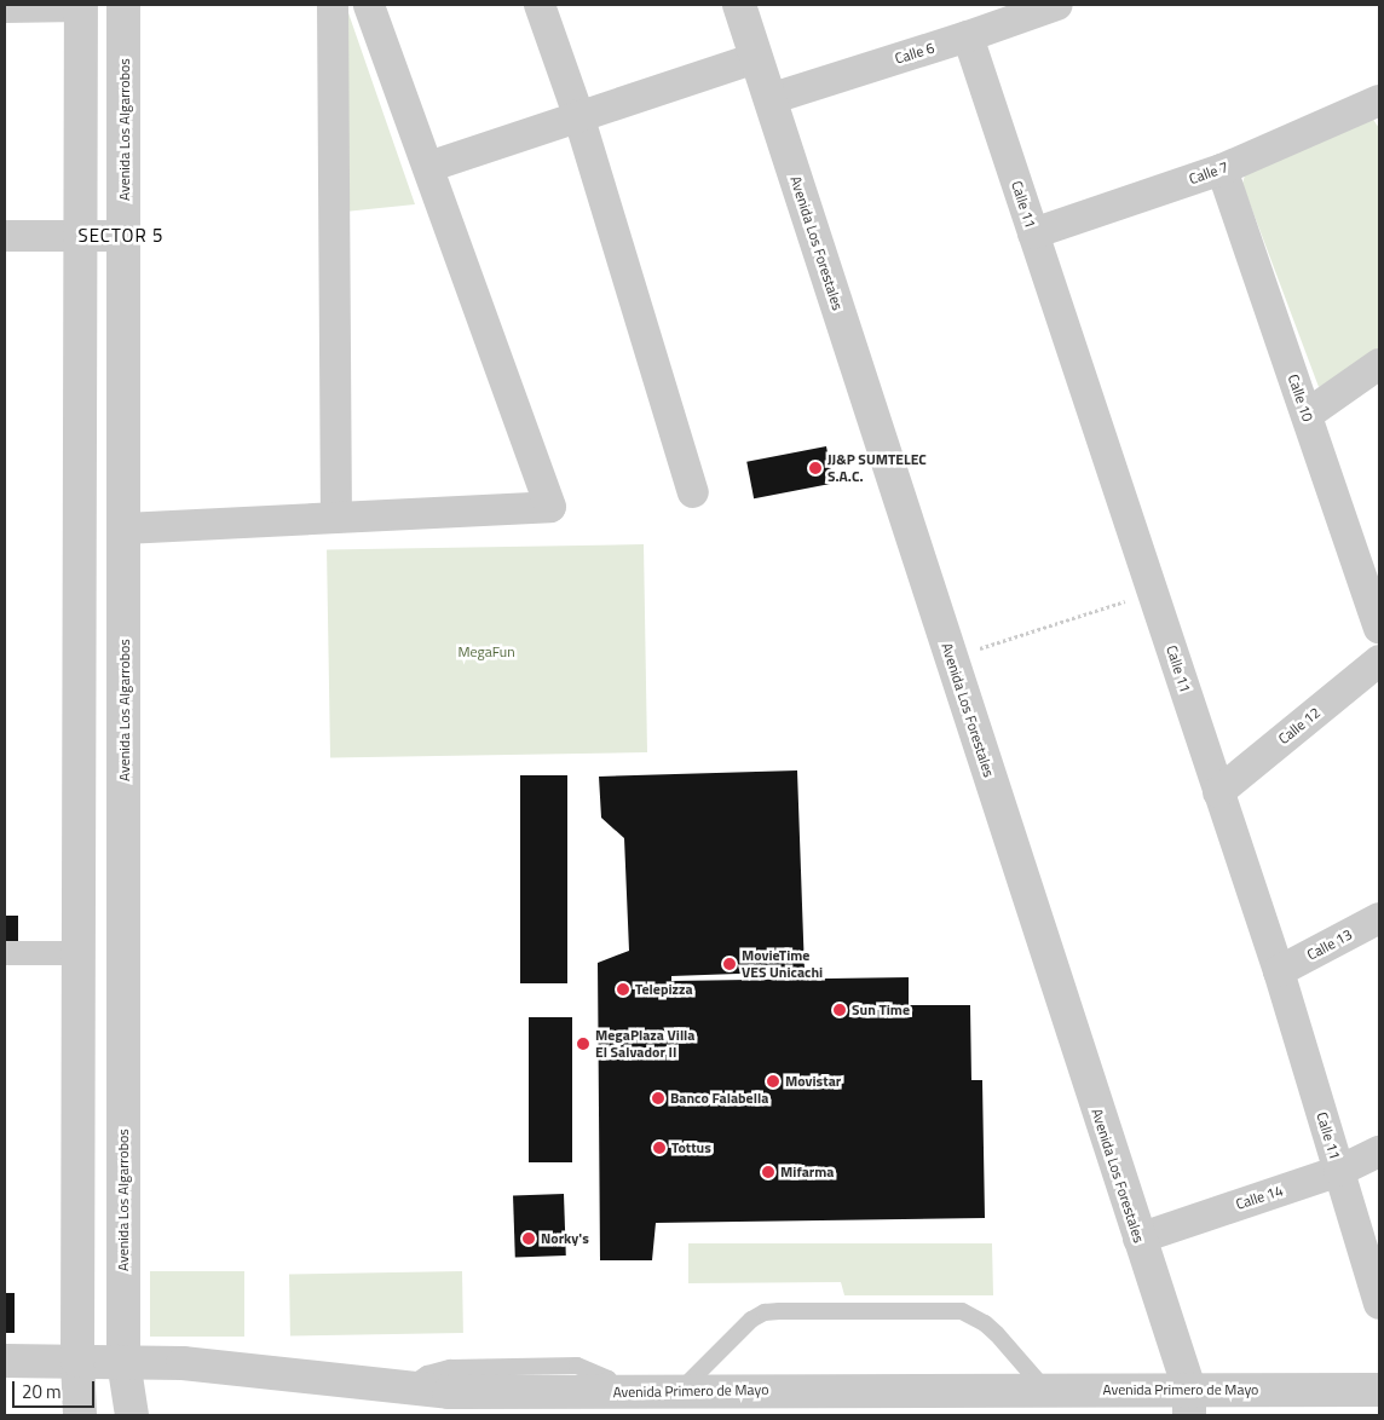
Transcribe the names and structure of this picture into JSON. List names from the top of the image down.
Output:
{
  "streets": {
    "street": [
      "Calle 6",
      "Avenida Los Algarrobos",
      "Calle 7",
      "Calle 11",
      "Avenida Los Forestales",
      "Calle 10",
      "Calle 12",
      "Calle 13",
      "Calle 14",
      "Avenida Primero de Mayo"
    ]
  },
  "crossings": [
    ["Calle 6", "Calle 11"],
    ["Calle 6", "Avenida Los Forestales"],
    ["Avenida Los Algarrobos", "Avenida Primero de Mayo"],
    ["Calle 7", "Calle 11"],
    ["Calle 7", "Calle 10"],
    ["Calle 11", "Calle 12"],
    ["Calle 11", "Calle 13"],
    ["Calle 11", "Calle 14"],
    ["Avenida Los Forestales", "Calle 14"],
    ["Avenida Los Forestales", "Avenida Primero de Mayo"]
  ],
  "districts": ["SECTOR 5"],
  "parks": ["MegaFun"],
  "places": [
    "JJ&P SUMTELEC S.A.C.",
    "MovieTime VES Unicachi",
    "Telepizza",
    "Sun Time",
    "MegaPlaza Villa El Salvador II",
    "Movistar",
    "Banco Falabella",
    "Tottus",
    "Mifarma",
    "Norky's"
  ],
  "scale_bar": "20 m"
}
